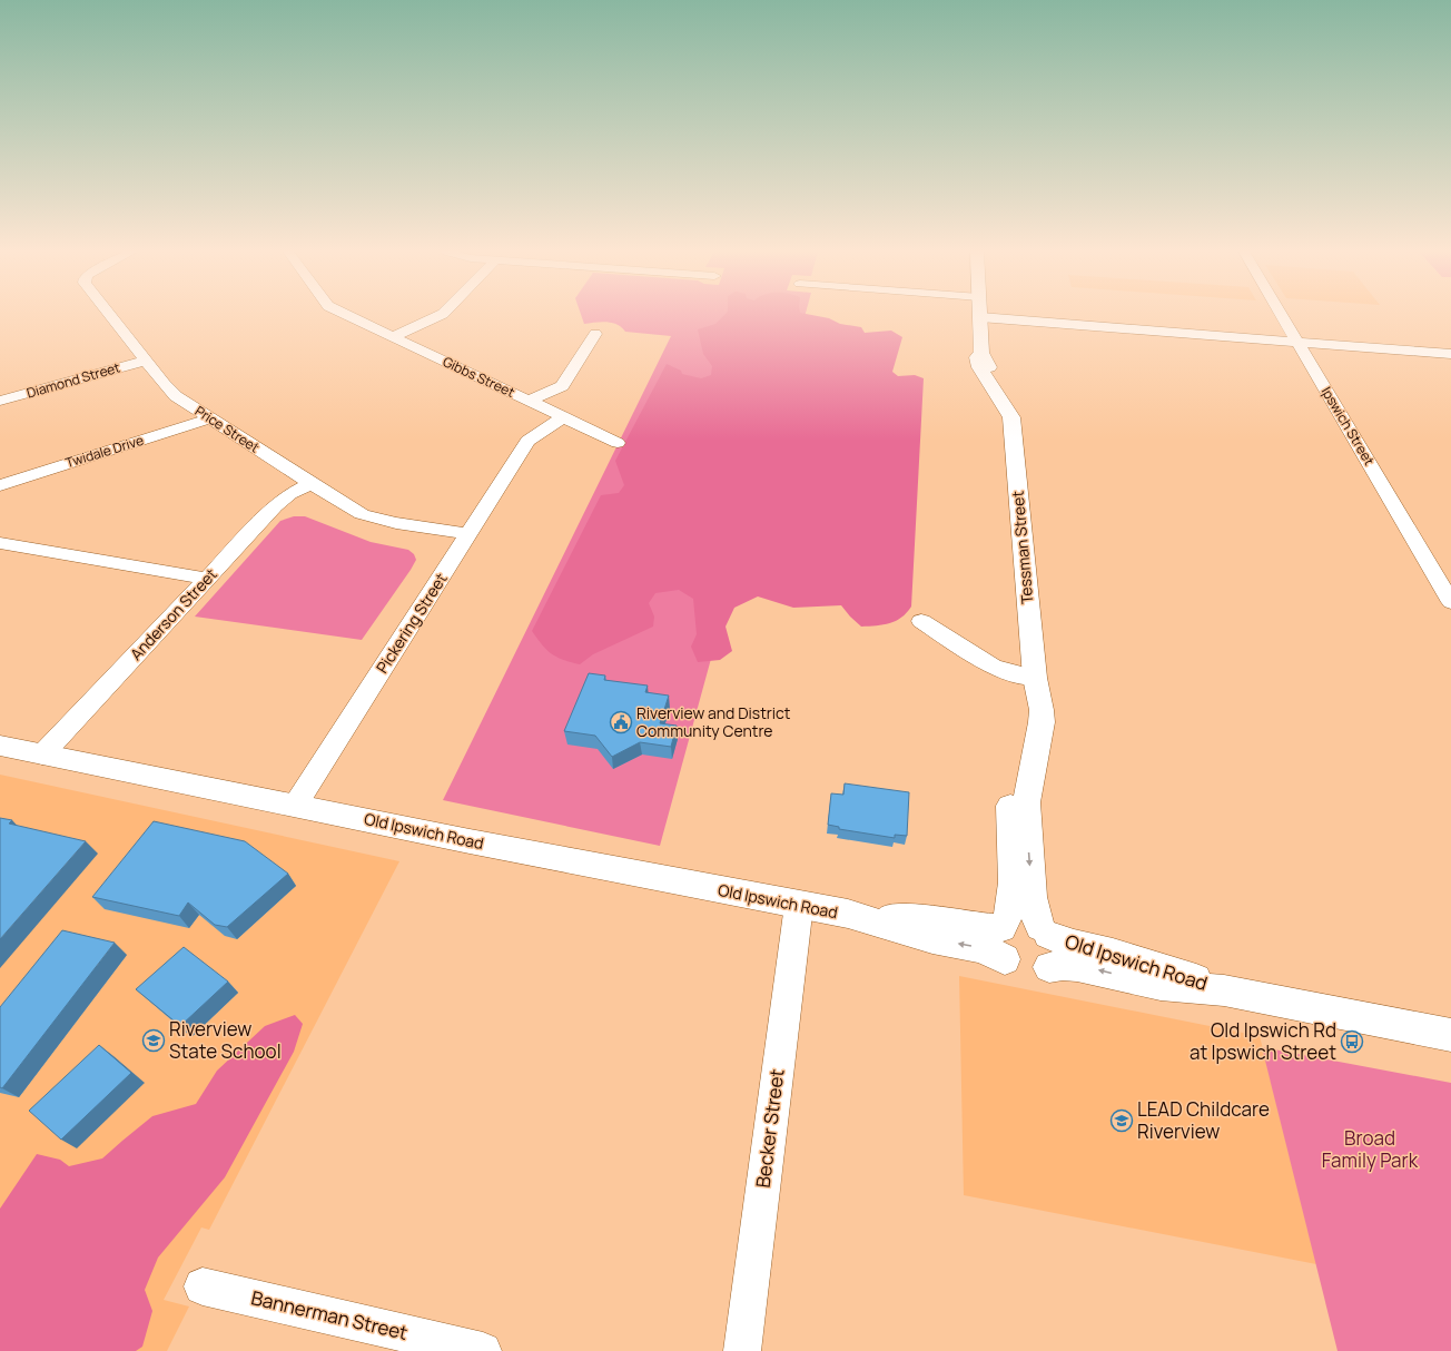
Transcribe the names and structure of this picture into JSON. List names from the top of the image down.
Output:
{
  "streets": {
    "street": [
      "Gibbs Street",
      "Diamond Street",
      "Ipswich Street",
      "Price Street",
      "Twidale Drive",
      "Tessman Street",
      "Anderson Street",
      "Pickering Street",
      "Old Ipswich Road",
      "Becker Street",
      "Bannerman Street"
    ]
  },
  "crossings": [
    ["Gibbs Street", "Pickering Street"],
    ["Diamond Street", "Price Street"],
    ["Price Street", "Twidale Drive"],
    ["Price Street", "Anderson Street"],
    ["Price Street", "Pickering Street"],
    ["Tessman Street", "Old Ipswich Road"],
    ["Anderson Street", "Old Ipswich Road"],
    ["Pickering Street", "Old Ipswich Road"],
    ["Old Ipswich Road", "Becker Street"]
  ],
  "parks": ["Broad Family Park"],
  "places": {
    "public building": ["Riverview and District Community Centre"],
    "school or university": ["Riverview State School", "LEAD Childcare Riverview"],
    "bus stop": ["Old Ipswich Rd at Ipswich Street"]
  }
}
